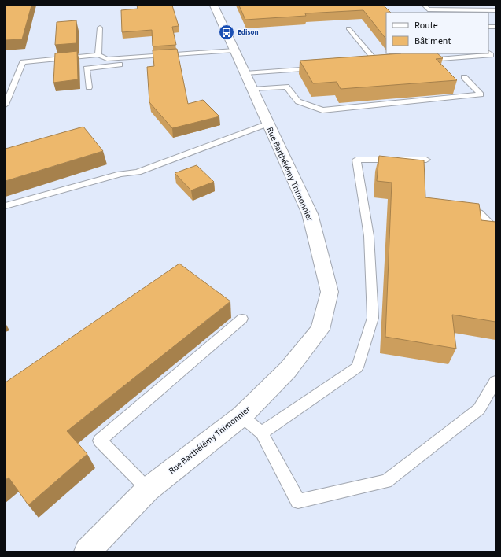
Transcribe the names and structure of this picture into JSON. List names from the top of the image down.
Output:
{
  "streets": {
    "street": ["Rue Barthélémy Thimonnier"]
  },
  "places": {
    "bus stop": ["Edison"]
  },
  "legend": ["Route", "Bâtiment"]
}
